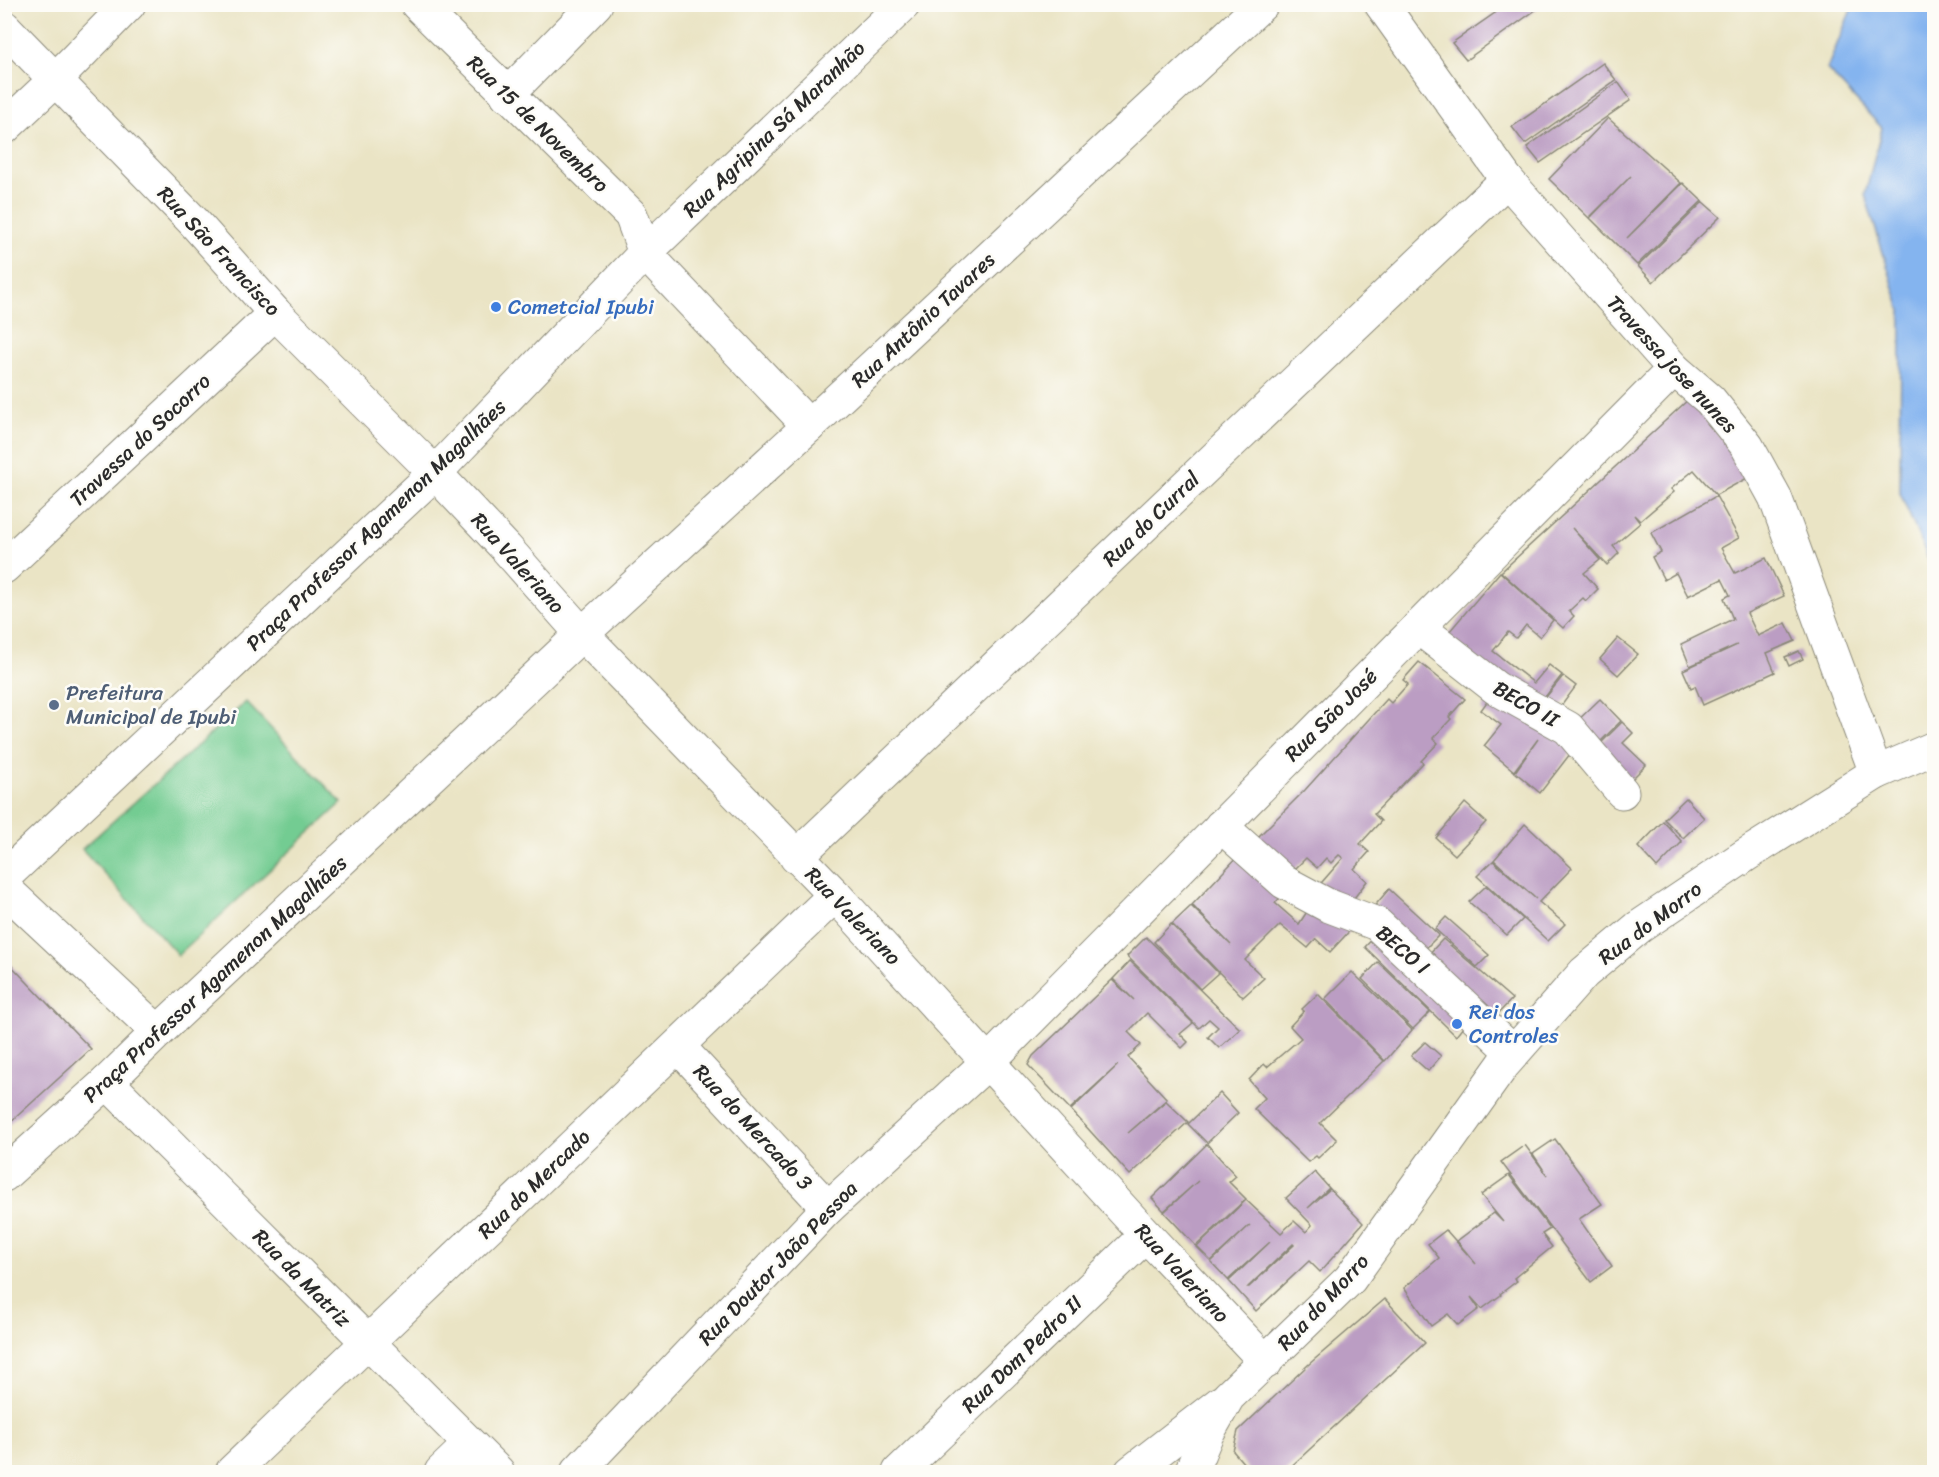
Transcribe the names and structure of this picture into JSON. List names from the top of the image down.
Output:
{
  "streets": {
    "street": [
      "Rua 15 de Novembro",
      "Rua Agripina Sá Maranhão",
      "Rua São Francisco",
      "Rua Antônio Tavares",
      "Travessa jose nunes",
      "Travessa do Socorro",
      "Rua do Curral",
      "Praça Professor Agamenon Magalhães",
      "Rua Valeriano",
      "BECO II",
      "Rua São José",
      "Rua do Morro",
      "BECO I",
      "Rua do Mercado 3",
      "Rua do Mercado",
      "Rua Doutor João Pessoa",
      "Rua da Matriz",
      "Rua Dom Pedro II"
    ]
  },
  "crossings": [
    ["Rua 15 de Novembro", "Rua Agripina Sá Maranhão"],
    ["Rua 15 de Novembro", "Praça Professor Agamenon Magalhães"],
    ["Rua Agripina Sá Maranhão", "Praça Professor Agamenon Magalhães"],
    ["Rua São Francisco", "Travessa do Socorro"],
    ["Rua São Francisco", "Praça Professor Agamenon Magalhães"],
    ["Rua São Francisco", "Rua Valeriano"],
    ["Rua Antônio Tavares", "Praça Professor Agamenon Magalhães"],
    ["Rua Antônio Tavares", "Rua Valeriano"],
    ["Travessa jose nunes", "Rua do Curral"],
    ["Travessa jose nunes", "Rua São José"],
    ["Travessa jose nunes", "Rua do Morro"],
    ["Rua do Curral", "Rua Valeriano"],
    ["Praça Professor Agamenon Magalhães", "Rua Valeriano"],
    ["Praça Professor Agamenon Magalhães", "Rua da Matriz"],
    ["Rua Valeriano", "Rua São José"],
    ["Rua Valeriano", "Rua do Morro"],
    ["Rua Valeriano", "Rua do Mercado"],
    ["Rua Valeriano", "Rua Doutor João Pessoa"],
    ["Rua Valeriano", "Rua Dom Pedro II"],
    ["BECO II", "Rua São José"],
    ["Rua São José", "BECO I"],
    ["Rua São José", "Rua Doutor João Pessoa"],
    ["Rua do Morro", "BECO I"],
    ["Rua do Mercado 3", "Rua do Mercado"],
    ["Rua do Mercado 3", "Rua Doutor João Pessoa"],
    ["Rua do Mercado", "Rua da Matriz"]
  ],
  "places": ["Cometcial Ipubi", "Prefeitura Municipal de Ipubi", "Rei dos Controles"]
}
